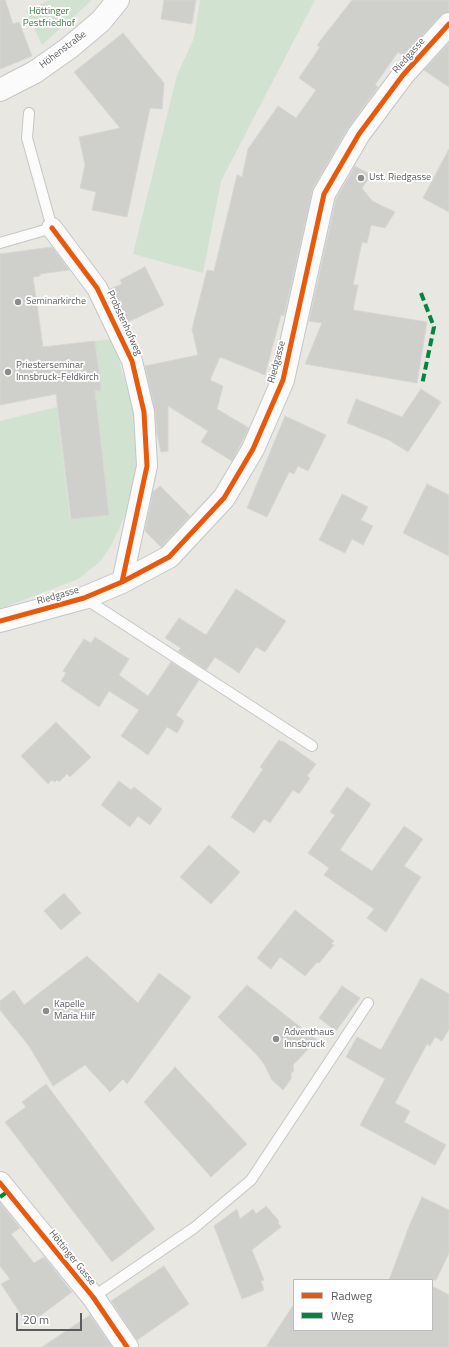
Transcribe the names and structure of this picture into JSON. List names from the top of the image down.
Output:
{
  "streets": {
    "street": [
      "Höhenstraße",
      "Riedgasse",
      "Probstenhofweg",
      "Höttinger Gasse"
    ]
  },
  "crossings": [
    ["Riedgasse", "Probstenhofweg"]
  ],
  "parks": ["Höttinger Pestfriedhof"],
  "places": [
    "Ust. Riedgasse",
    "Seminarkirche",
    "Priesterseminar Innsbruck-Feldkirch",
    "Kapelle Maria Hilf",
    "Adventhaus Innsbruck"
  ],
  "legend": ["Radweg", "Weg"],
  "scale_bar": "20 m"
}
